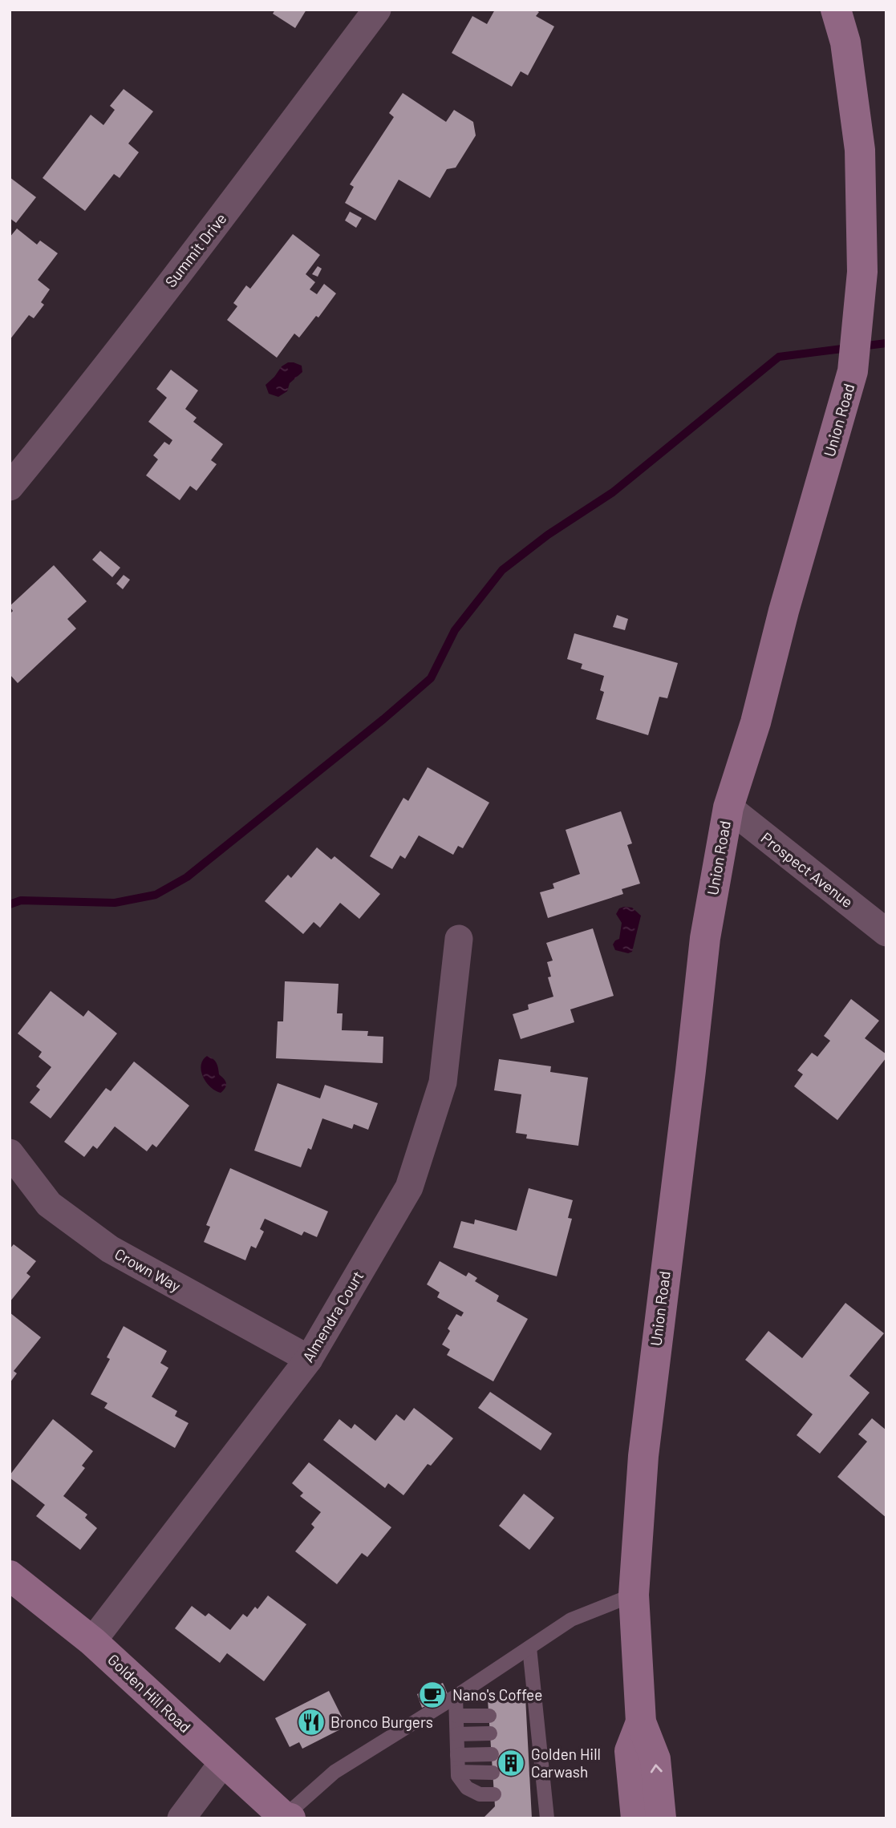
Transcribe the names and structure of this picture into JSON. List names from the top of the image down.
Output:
{
  "streets": {
    "main road": ["Union Road", "Golden Hill Road"],
    "street": [
      "Summit Drive",
      "Prospect Avenue",
      "Crown Way",
      "Almendra Court"
    ]
  },
  "crossings": [
    ["Union Road", "Prospect Avenue"],
    ["Crown Way", "Almendra Court"],
    ["Almendra Court", "Golden Hill Road"]
  ],
  "places": {
    "cafe": ["Nano's Coffee"],
    "restaurant": ["Bronco Burgers"],
    "building": ["Golden Hill Carwash"]
  }
}
